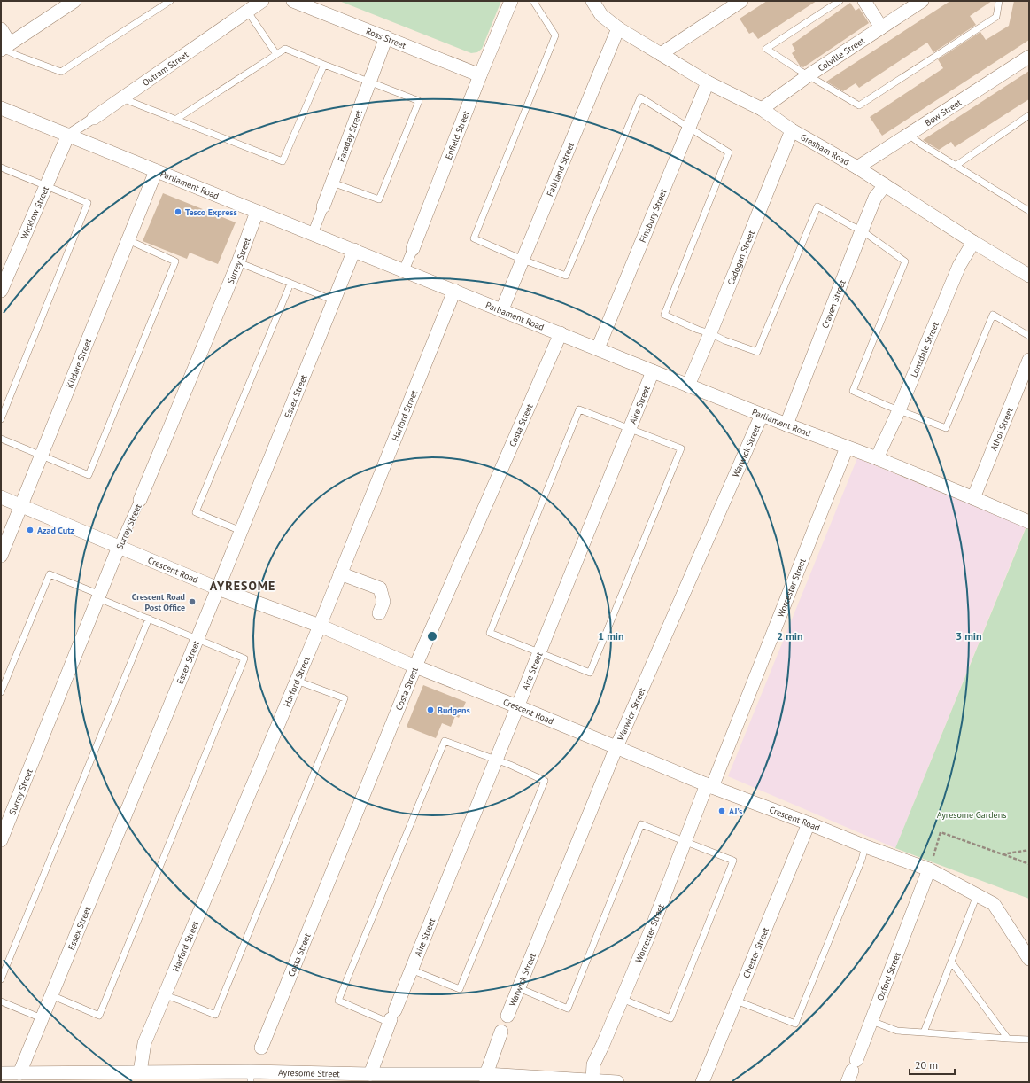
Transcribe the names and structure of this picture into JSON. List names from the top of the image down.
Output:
{
  "streets": {
    "street": [
      "Ross Street",
      "Colville Street",
      "Outram Street",
      "Bow Street",
      "Faraday Street",
      "Enfield Street",
      "Gresham Road",
      "Falkland Street",
      "Parliament Road",
      "Wicklow Street",
      "Finsbury Street",
      "Cadogan Street",
      "Surrey Street",
      "Craven Street",
      "Lonsdale Street",
      "Kildare Street",
      "Essex Street",
      "Aire Street",
      "Harford Street",
      "Costa Street",
      "Athol Street",
      "Warwick Street",
      "Crescent Road",
      "Worcester Street",
      "Chester Street",
      "Oxford Street",
      "Ayresome Street"
    ]
  },
  "crossings": [
    ["Ross Street", "Faraday Street"],
    ["Ross Street", "Enfield Street"],
    ["Colville Street", "Gresham Road"],
    ["Outram Street", "Parliament Road"],
    ["Outram Street", "Wicklow Street"],
    ["Bow Street", "Gresham Road"],
    ["Faraday Street", "Parliament Road"],
    ["Enfield Street", "Parliament Road"],
    ["Gresham Road", "Falkland Street"],
    ["Gresham Road", "Finsbury Street"],
    ["Gresham Road", "Cadogan Street"],
    ["Gresham Road", "Craven Street"],
    ["Gresham Road", "Lonsdale Street"],
    ["Falkland Street", "Parliament Road"],
    ["Parliament Road", "Wicklow Street"],
    ["Parliament Road", "Finsbury Street"],
    ["Parliament Road", "Cadogan Street"],
    ["Parliament Road", "Surrey Street"],
    ["Parliament Road", "Craven Street"],
    ["Parliament Road", "Lonsdale Street"],
    ["Parliament Road", "Kildare Street"],
    ["Parliament Road", "Essex Street"],
    ["Parliament Road", "Aire Street"],
    ["Parliament Road", "Harford Street"],
    ["Parliament Road", "Costa Street"],
    ["Parliament Road", "Athol Street"],
    ["Parliament Road", "Warwick Street"],
    ["Parliament Road", "Worcester Street"],
    ["Surrey Street", "Crescent Road"],
    ["Kildare Street", "Crescent Road"],
    ["Essex Street", "Crescent Road"],
    ["Essex Street", "Ayresome Street"],
    ["Aire Street", "Crescent Road"],
    ["Aire Street", "Ayresome Street"],
    ["Harford Street", "Crescent Road"],
    ["Harford Street", "Ayresome Street"],
    ["Costa Street", "Crescent Road"],
    ["Warwick Street", "Crescent Road"],
    ["Crescent Road", "Worcester Street"],
    ["Crescent Road", "Chester Street"],
    ["Crescent Road", "Oxford Street"],
    ["Worcester Street", "Ayresome Street"]
  ],
  "districts": ["AYRESOME"],
  "parks": ["Ayresome Gardens"],
  "places": [
    "Tesco Express",
    "Azad Cutz",
    "Crescent Road Post Office",
    "Budgens",
    "AJ’s"
  ],
  "scale_bar": "20 m",
  "rings": ["1 min", "2 min", "3 min"]
}
